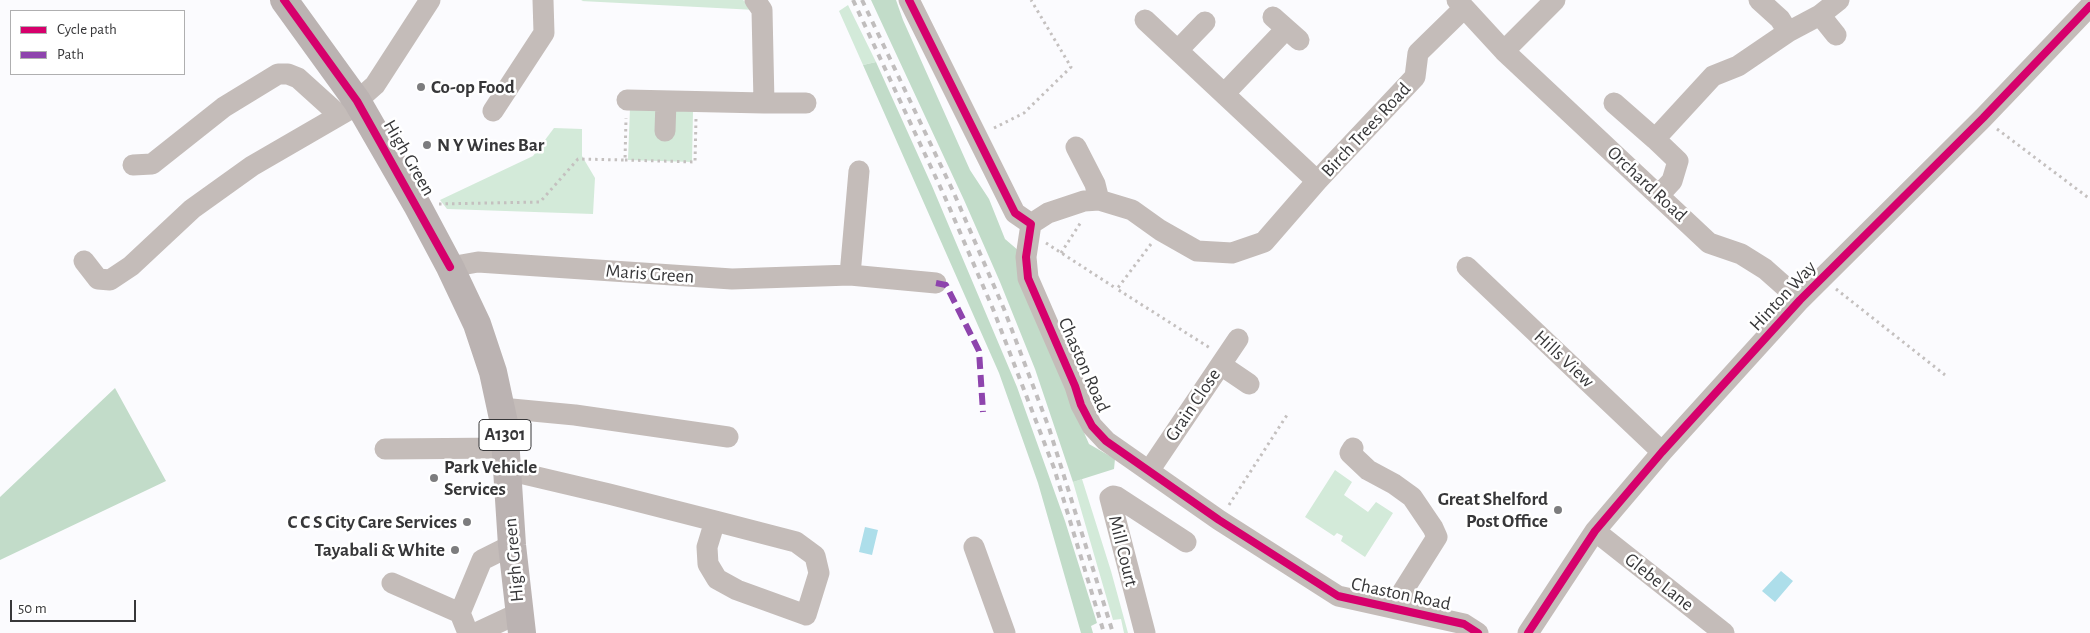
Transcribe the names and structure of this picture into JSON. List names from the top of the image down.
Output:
{
  "streets": {
    "main road": ["High Green", "A1301"],
    "street": [
      "Birch Trees Road",
      "Orchard Road",
      "Maris Green",
      "Hinton Way",
      "Hills View",
      "Chaston Road",
      "Grain Close",
      "Mill Court",
      "Glebe Lane"
    ]
  },
  "crossings": [
    ["Birch Trees Road", "Orchard Road"],
    ["High Green", "Maris Green"],
    ["Orchard Road", "Hinton Way"],
    ["Hinton Way", "Hills View"],
    ["Hinton Way", "Glebe Lane"],
    ["Chaston Road", "Grain Close"]
  ],
  "places": [
    "Co-op Food",
    "N Y Wines Bar",
    "Park Vehicle Services",
    "Great Shelford Post Office",
    "C C S City Care Services",
    "Tayabali & White"
  ],
  "legend": ["Cycle path", "Path"],
  "scale_bar": "50 m"
}
